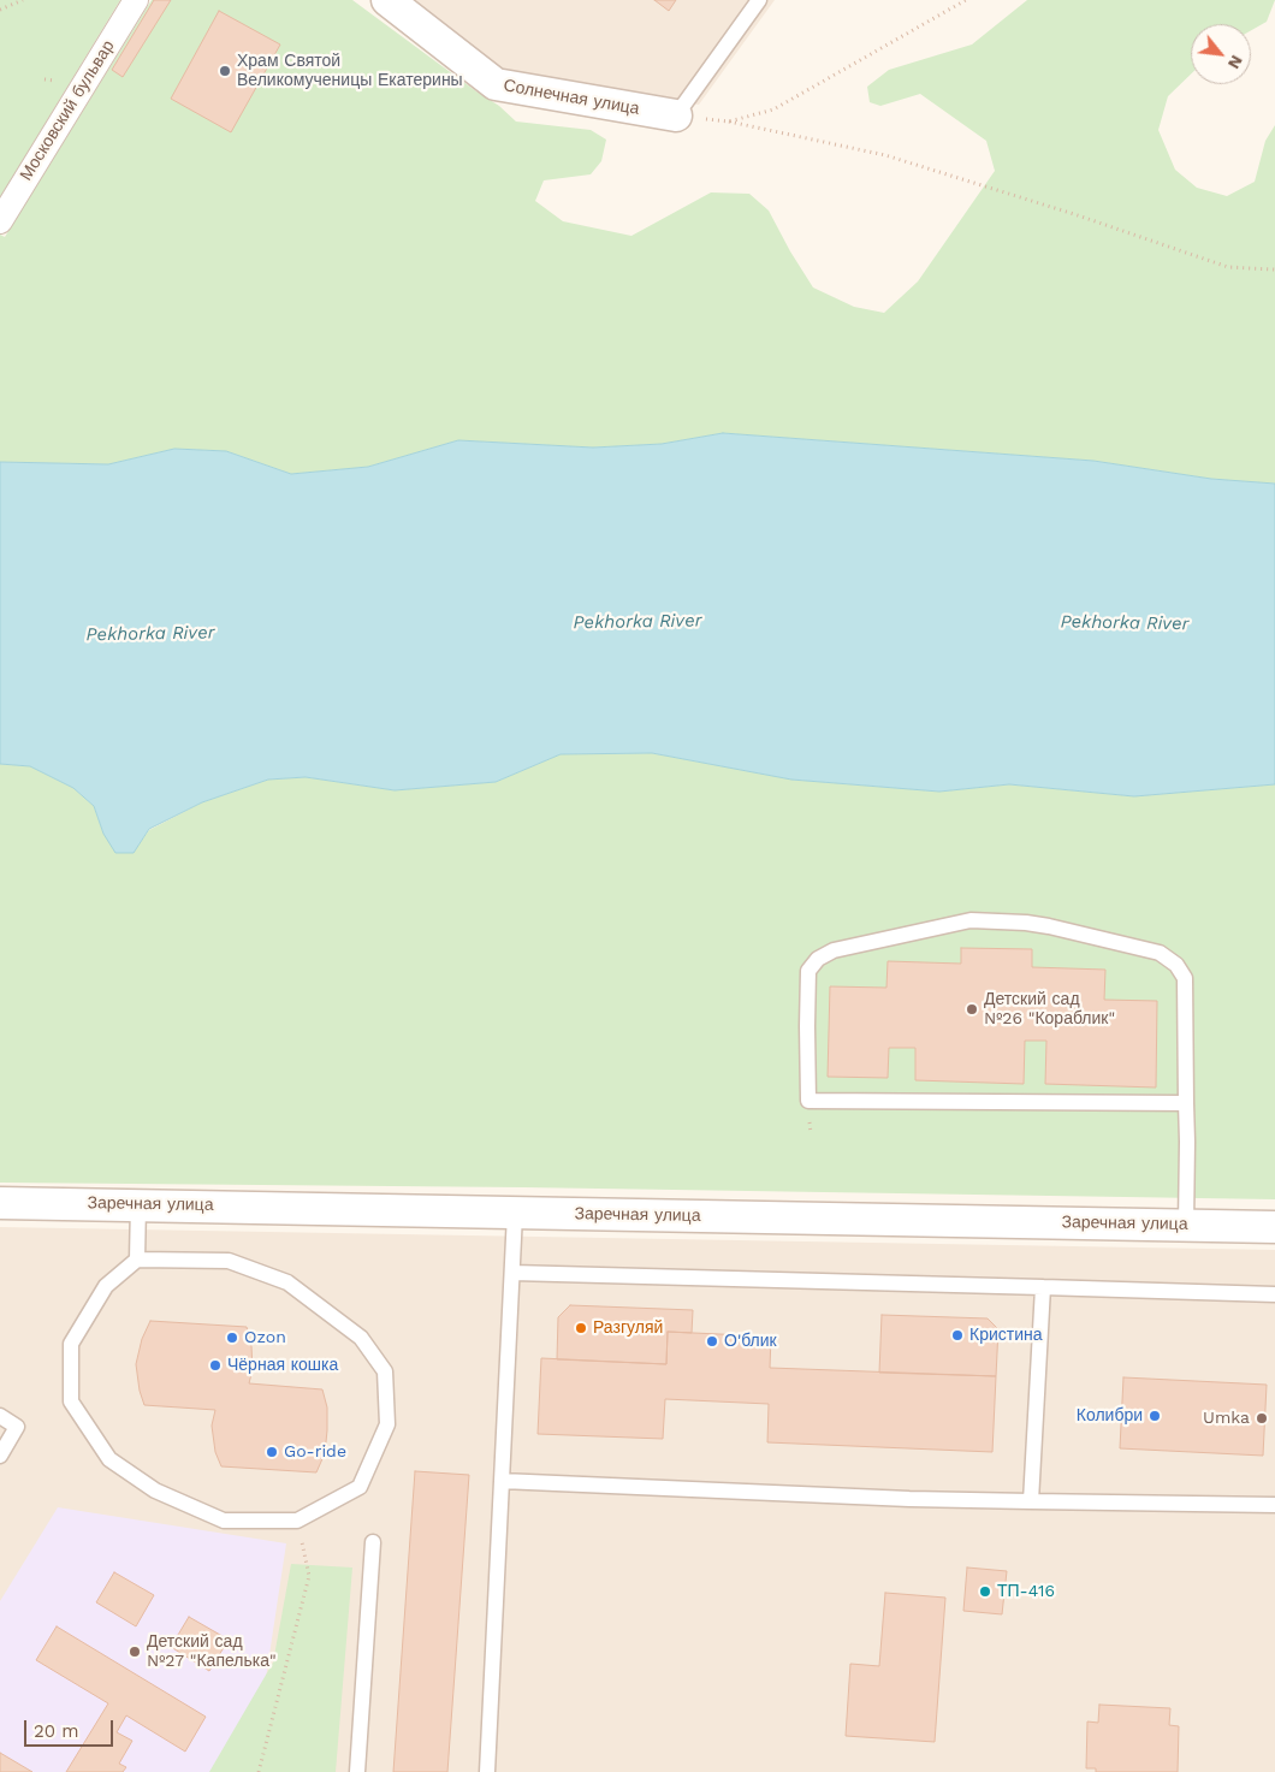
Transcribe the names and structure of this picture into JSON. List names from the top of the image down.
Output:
{
  "streets": {
    "street": ["Солнечная улица", "Московский бульвар", "Заречная улица"]
  },
  "water": ["Pekhorka River"],
  "places": [
    "Храм Святой Великомученицы Екатерины",
    "Детский сад №26 \"Кораблик\"",
    "Разгуляй",
    "Кристина",
    "Ozon",
    "О'блик",
    "Чёрная кошка",
    "Колибри",
    "Umka",
    "Go-ride",
    "ТП-416",
    "Детский сад №27 \"Капелька\""
  ],
  "scale_bar": "20 m",
  "north": "bottom right"
}
